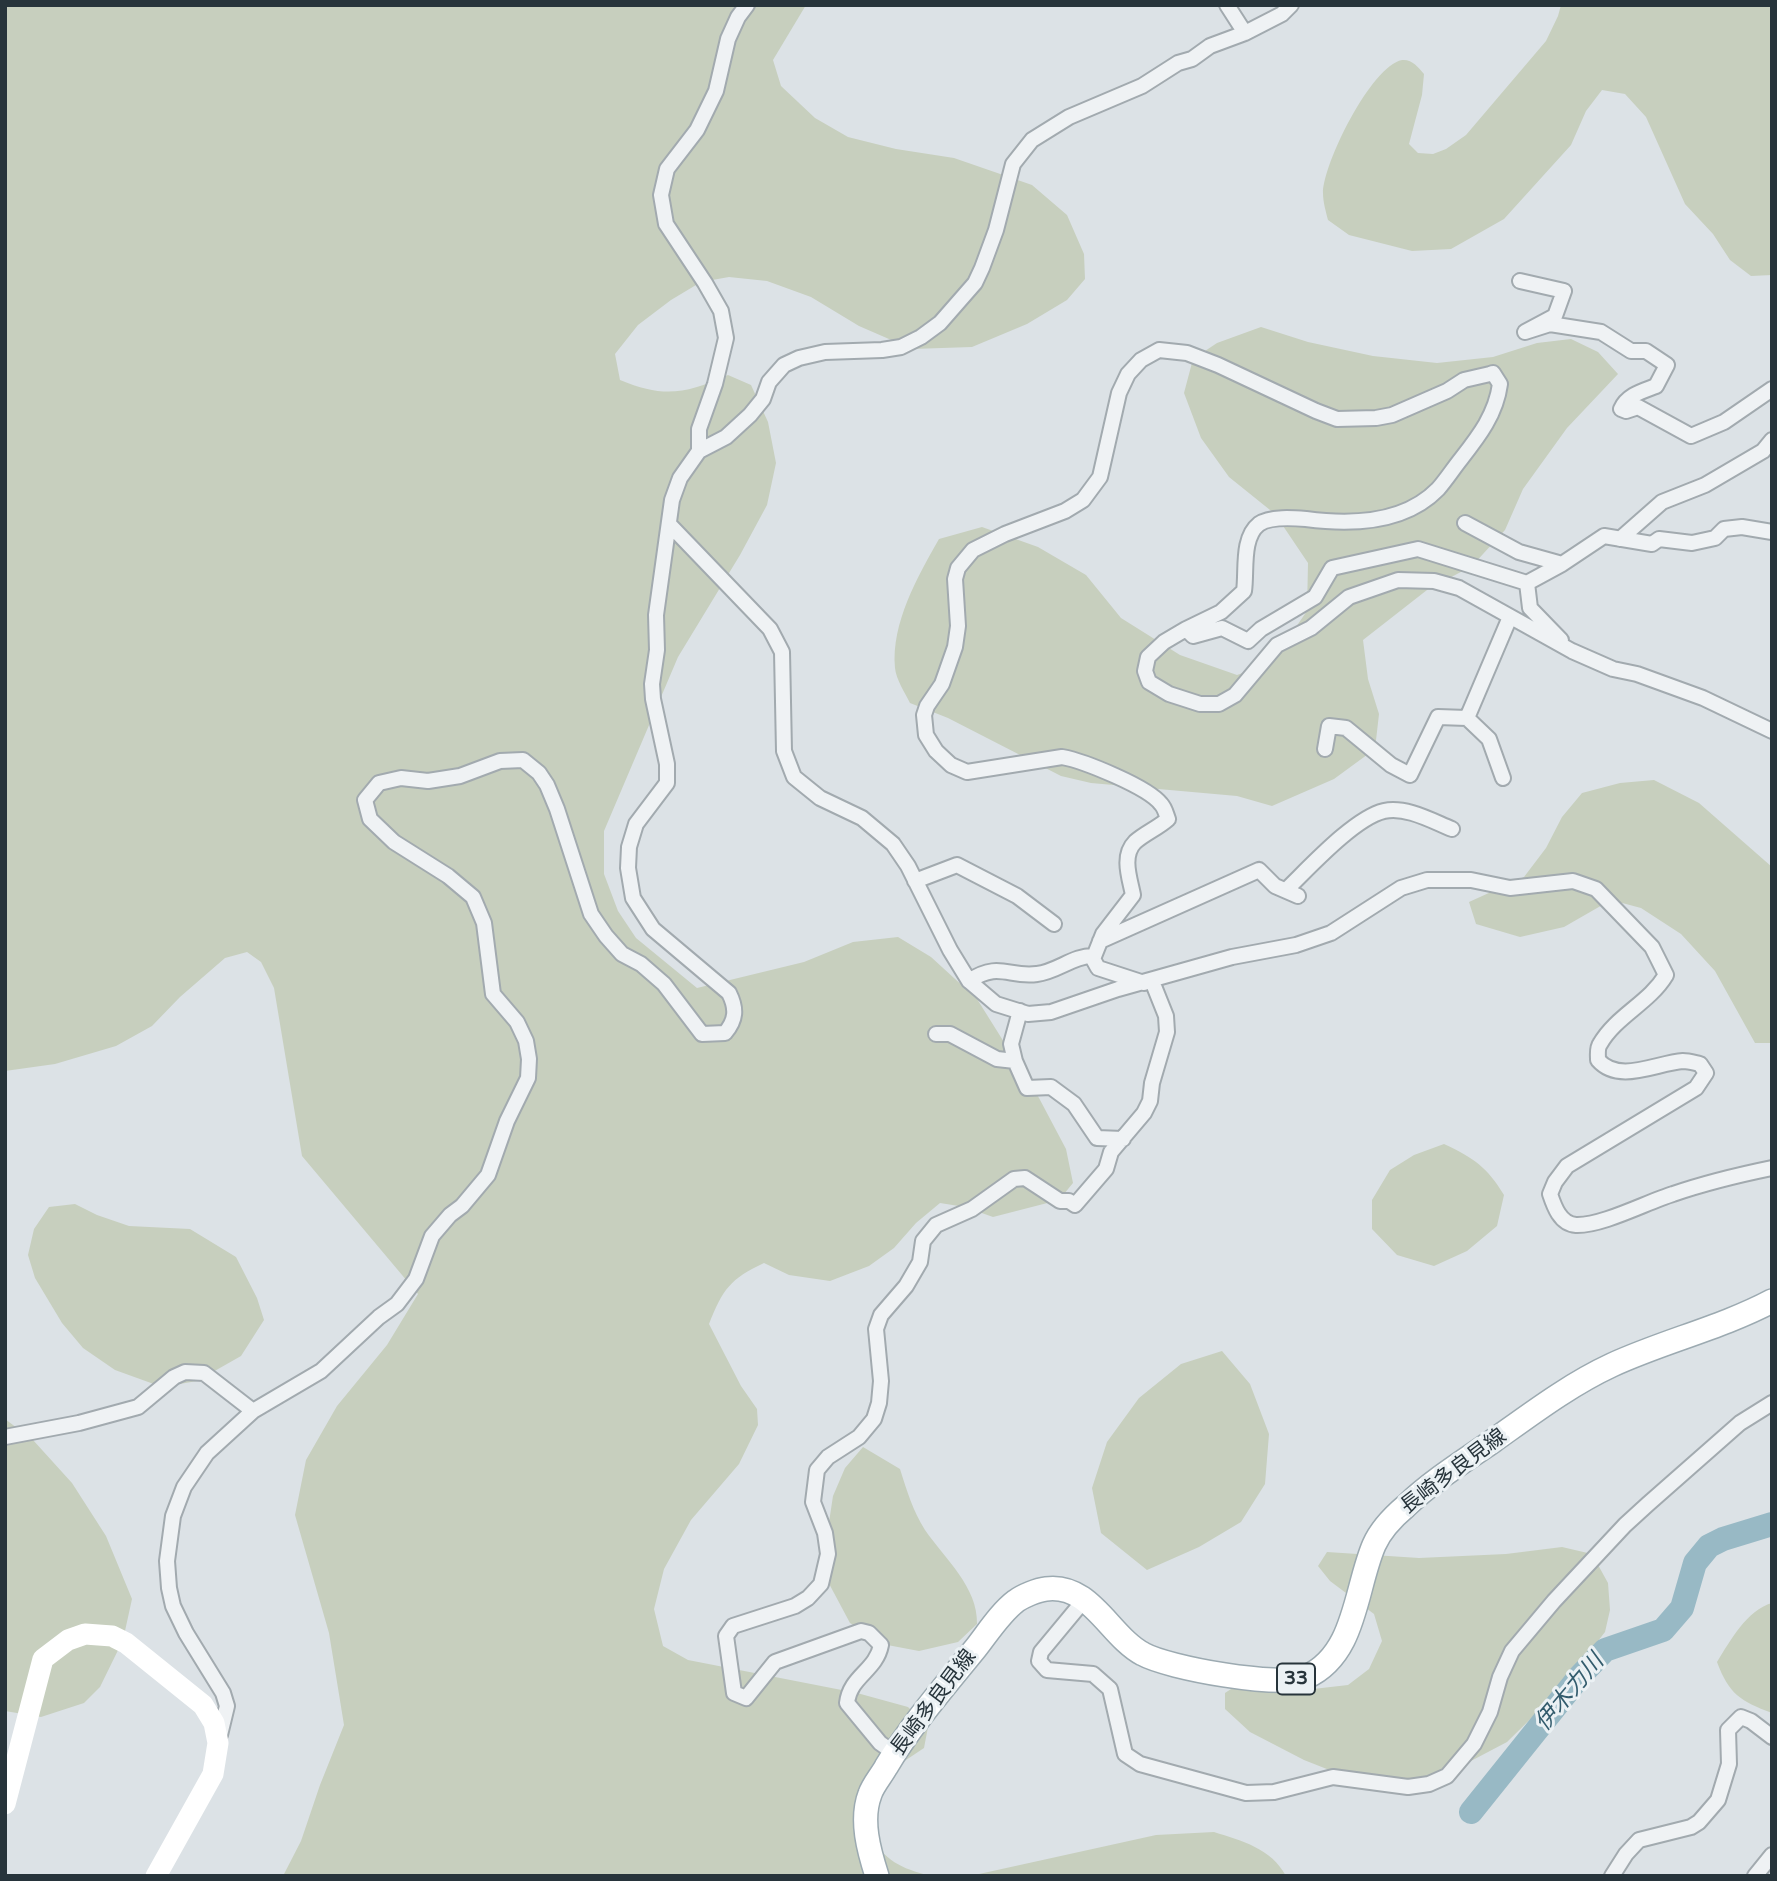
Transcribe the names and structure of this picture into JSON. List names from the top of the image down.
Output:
{
  "streets": {
    "main road": ["長崎多良見線", "33"]
  },
  "water": ["伊木力川"]
}
